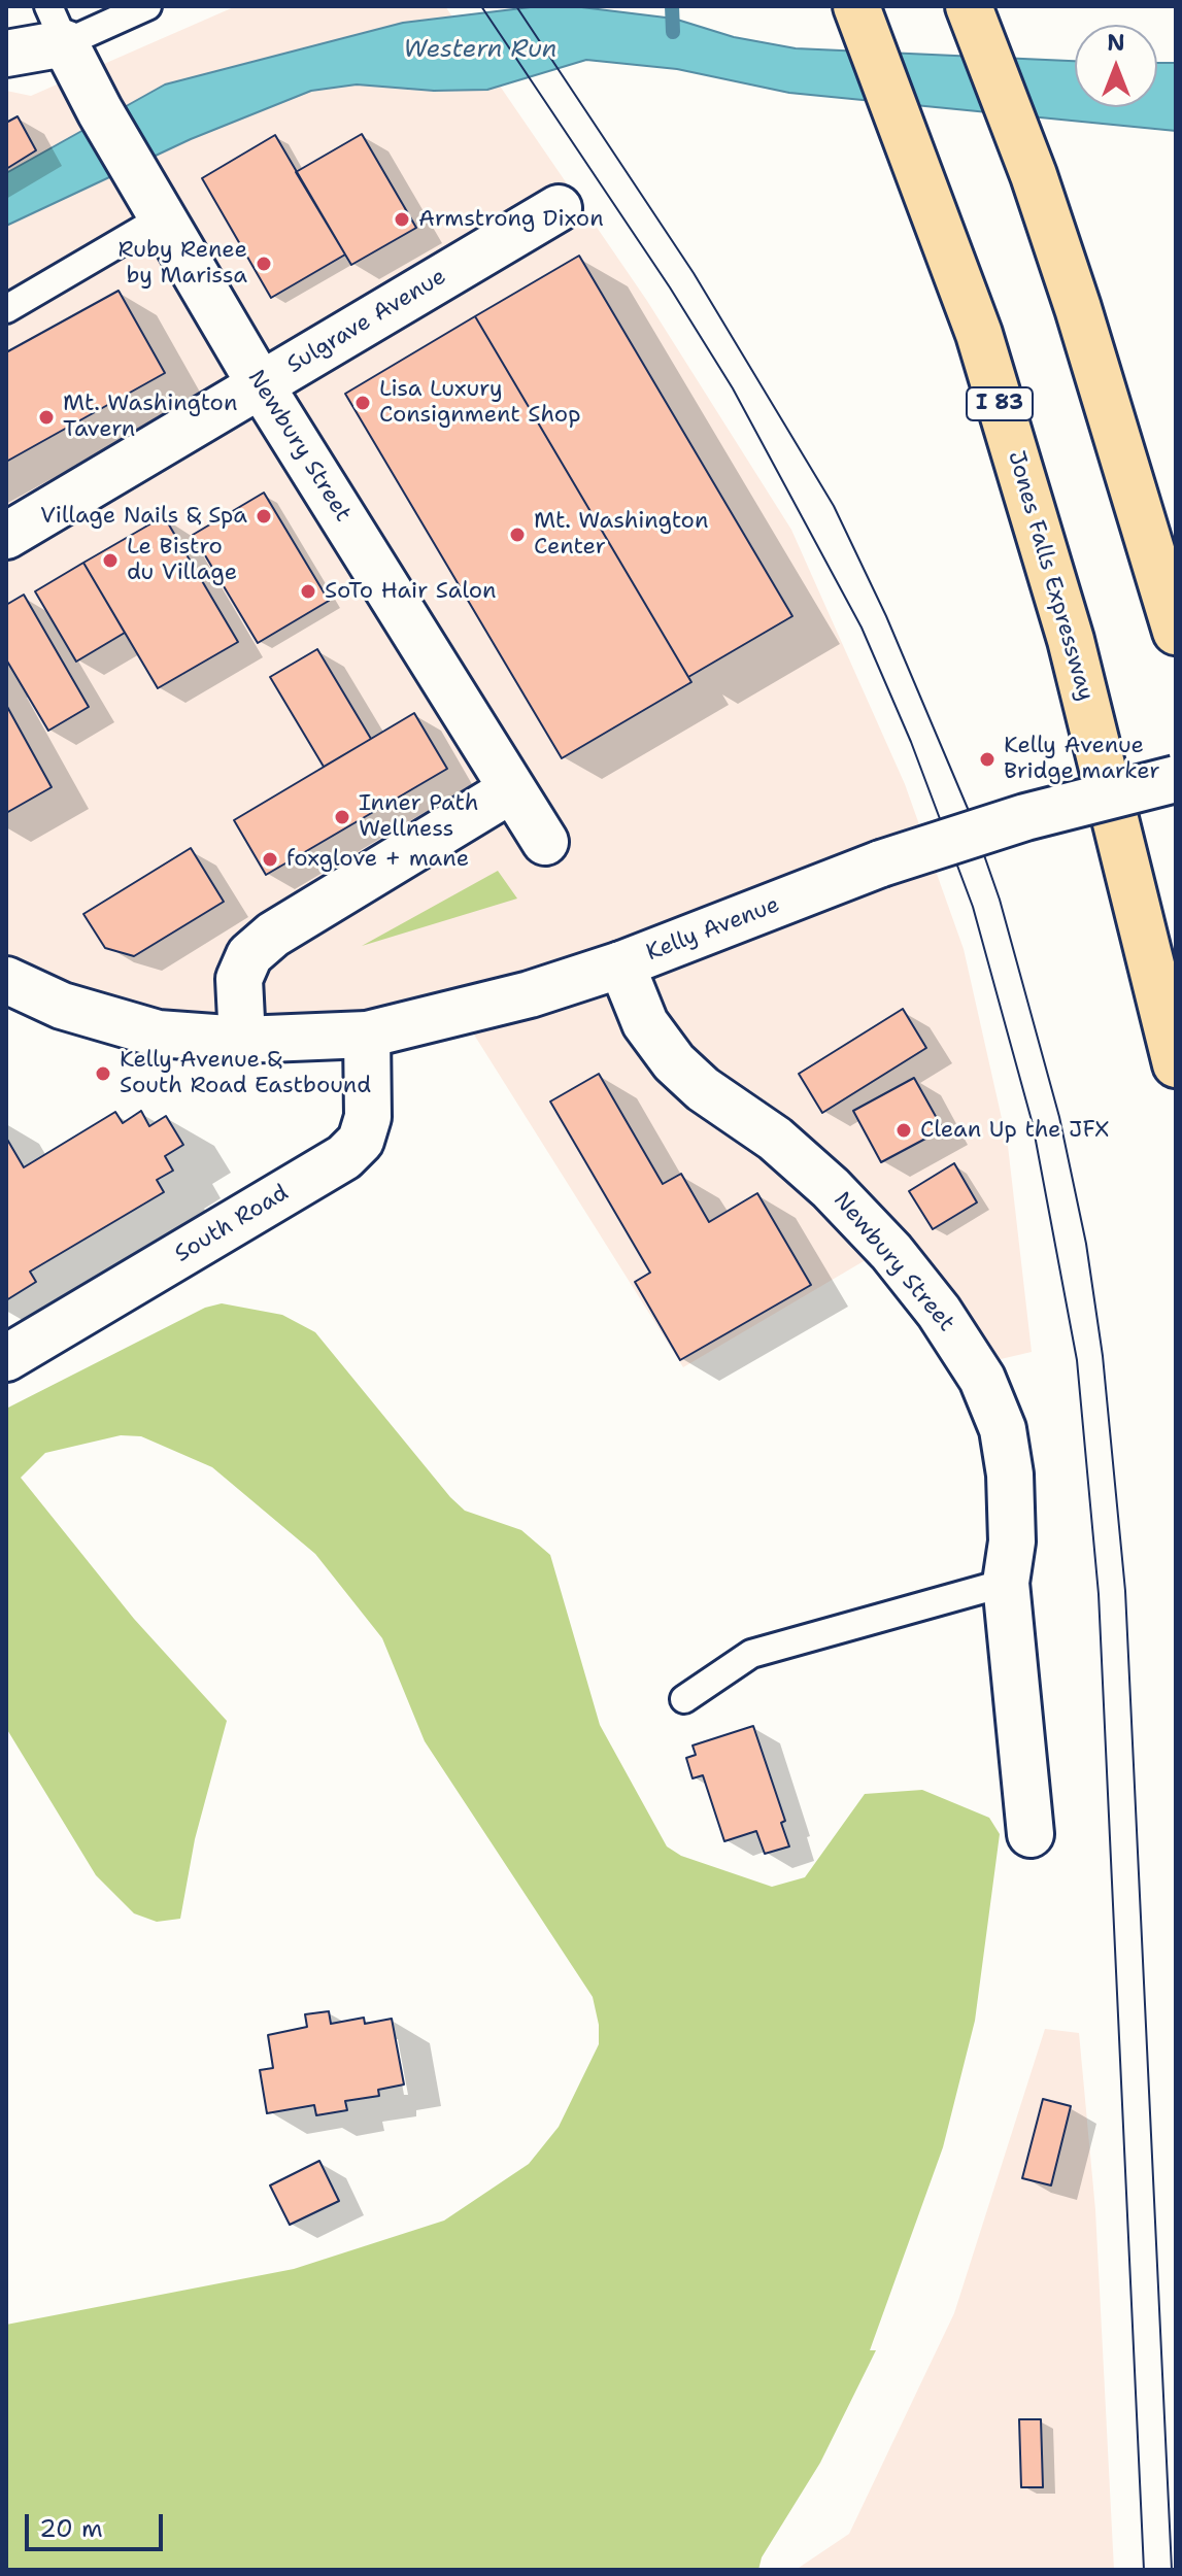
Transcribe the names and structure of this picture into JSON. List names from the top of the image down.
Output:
{
  "streets": {
    "highway": ["I 83", "Jones Falls Expressway"],
    "street": [
      "Sulgrave Avenue",
      "Newbury Street",
      "Kelly Avenue",
      "South Road"
    ]
  },
  "crossings": [
    ["Sulgrave Avenue", "Newbury Street"],
    ["Newbury Street", "Kelly Avenue"],
    ["Kelly Avenue", "South Road"]
  ],
  "water": ["Western Run"],
  "places": [
    "Armstrong Dixon",
    "Ruby Renee by Marissa",
    "Lisa Luxury Consignment Shop",
    "Mt. Washington Tavern",
    "Village Nails & Spa",
    "Mt. Washington Center",
    "Le Bistro du Village",
    "SoTo Hair Salon",
    "Kelly Avenue Bridge marker",
    "Inner Path Wellness",
    "foxglove + mane",
    "Kelly Avenue & South Road Eastbound",
    "Clean Up the JFX"
  ],
  "scale_bar": "20 m",
  "north": "top"
}
